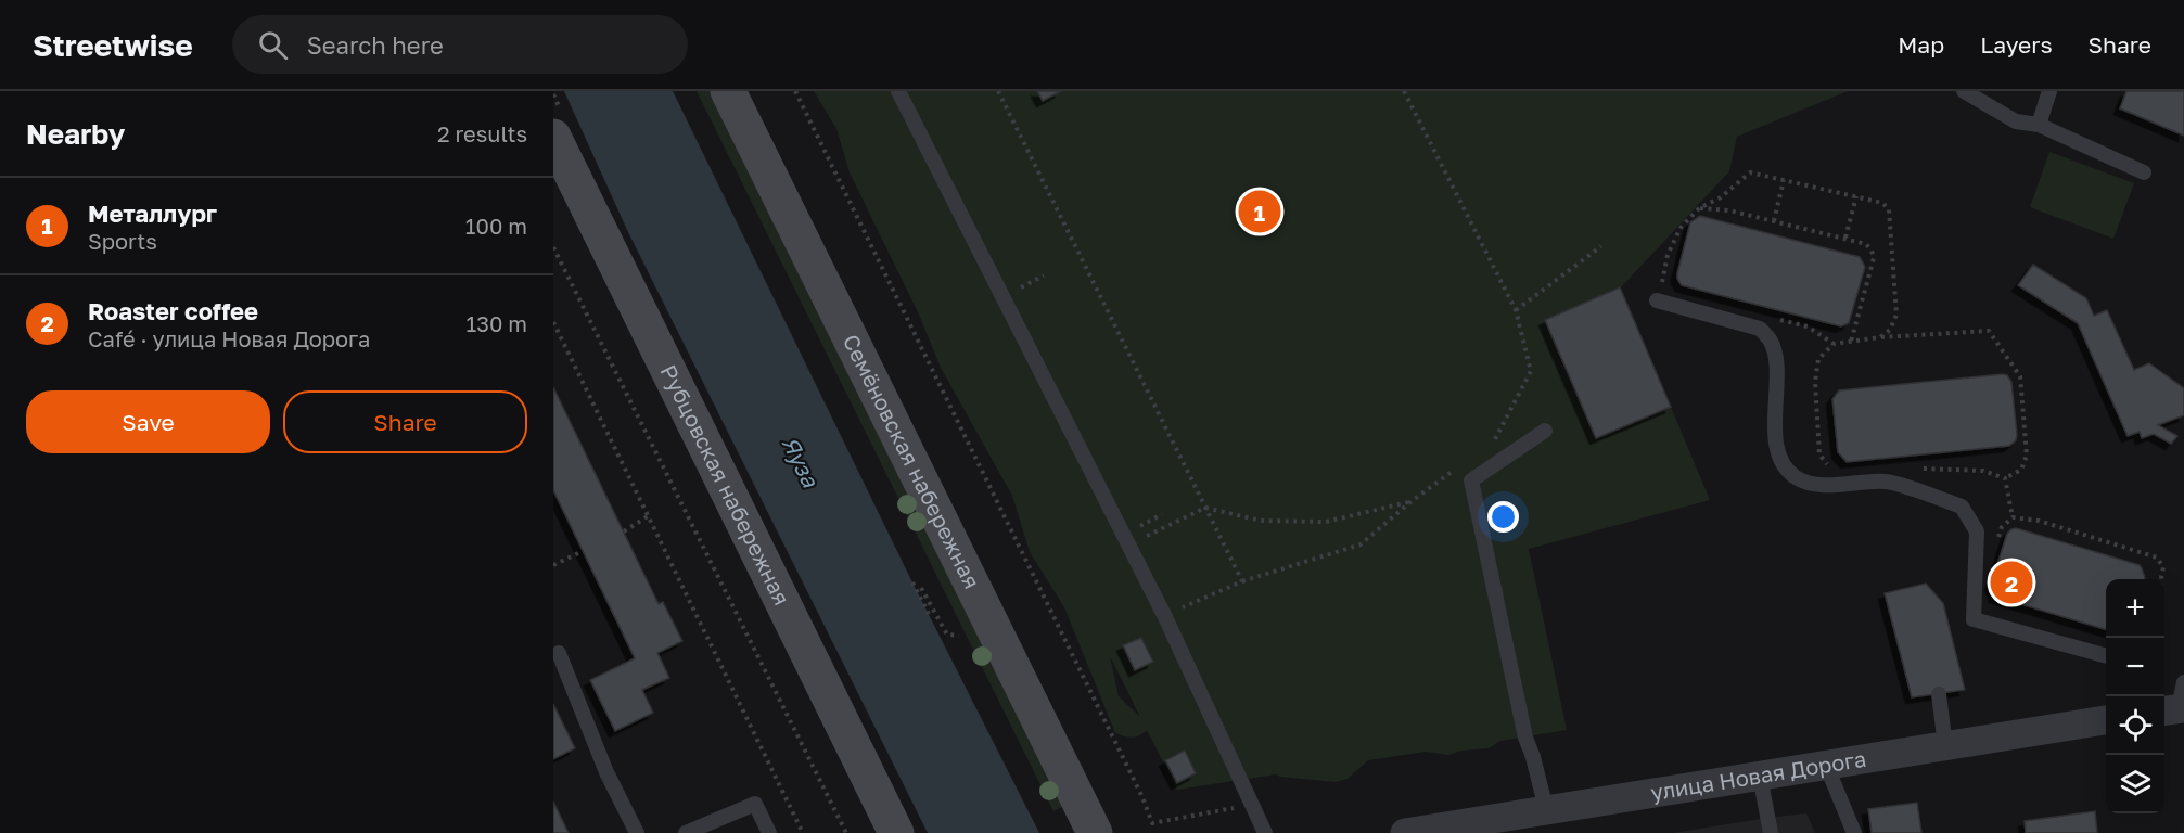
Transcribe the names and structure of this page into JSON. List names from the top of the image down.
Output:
{
  "streets": {
    "main road": ["Семёновская набережная", "Рубцовская набережная"],
    "street": ["улица Новая Дорога"]
  },
  "water": ["Яуза"],
  "page": {
    "header": "Streetwise",
    "search": "Search here",
    "nav": ["Map", "Layers", "Share"],
    "heading": ["Nearby", "2 results"],
    "list": [
      {
        "mark": "1",
        "name": "Металлург",
        "note": "Sports",
        "value": "100 m"
      },
      {
        "mark": "2",
        "name": "Roaster coffee",
        "note": "Café · улица Новая Дорога",
        "value": "130 m"
      }
    ],
    "pins": ["1", "2"],
    "buttons": ["Save", "Share"],
    "map_buttons": ["+", "−"]
  }
}
